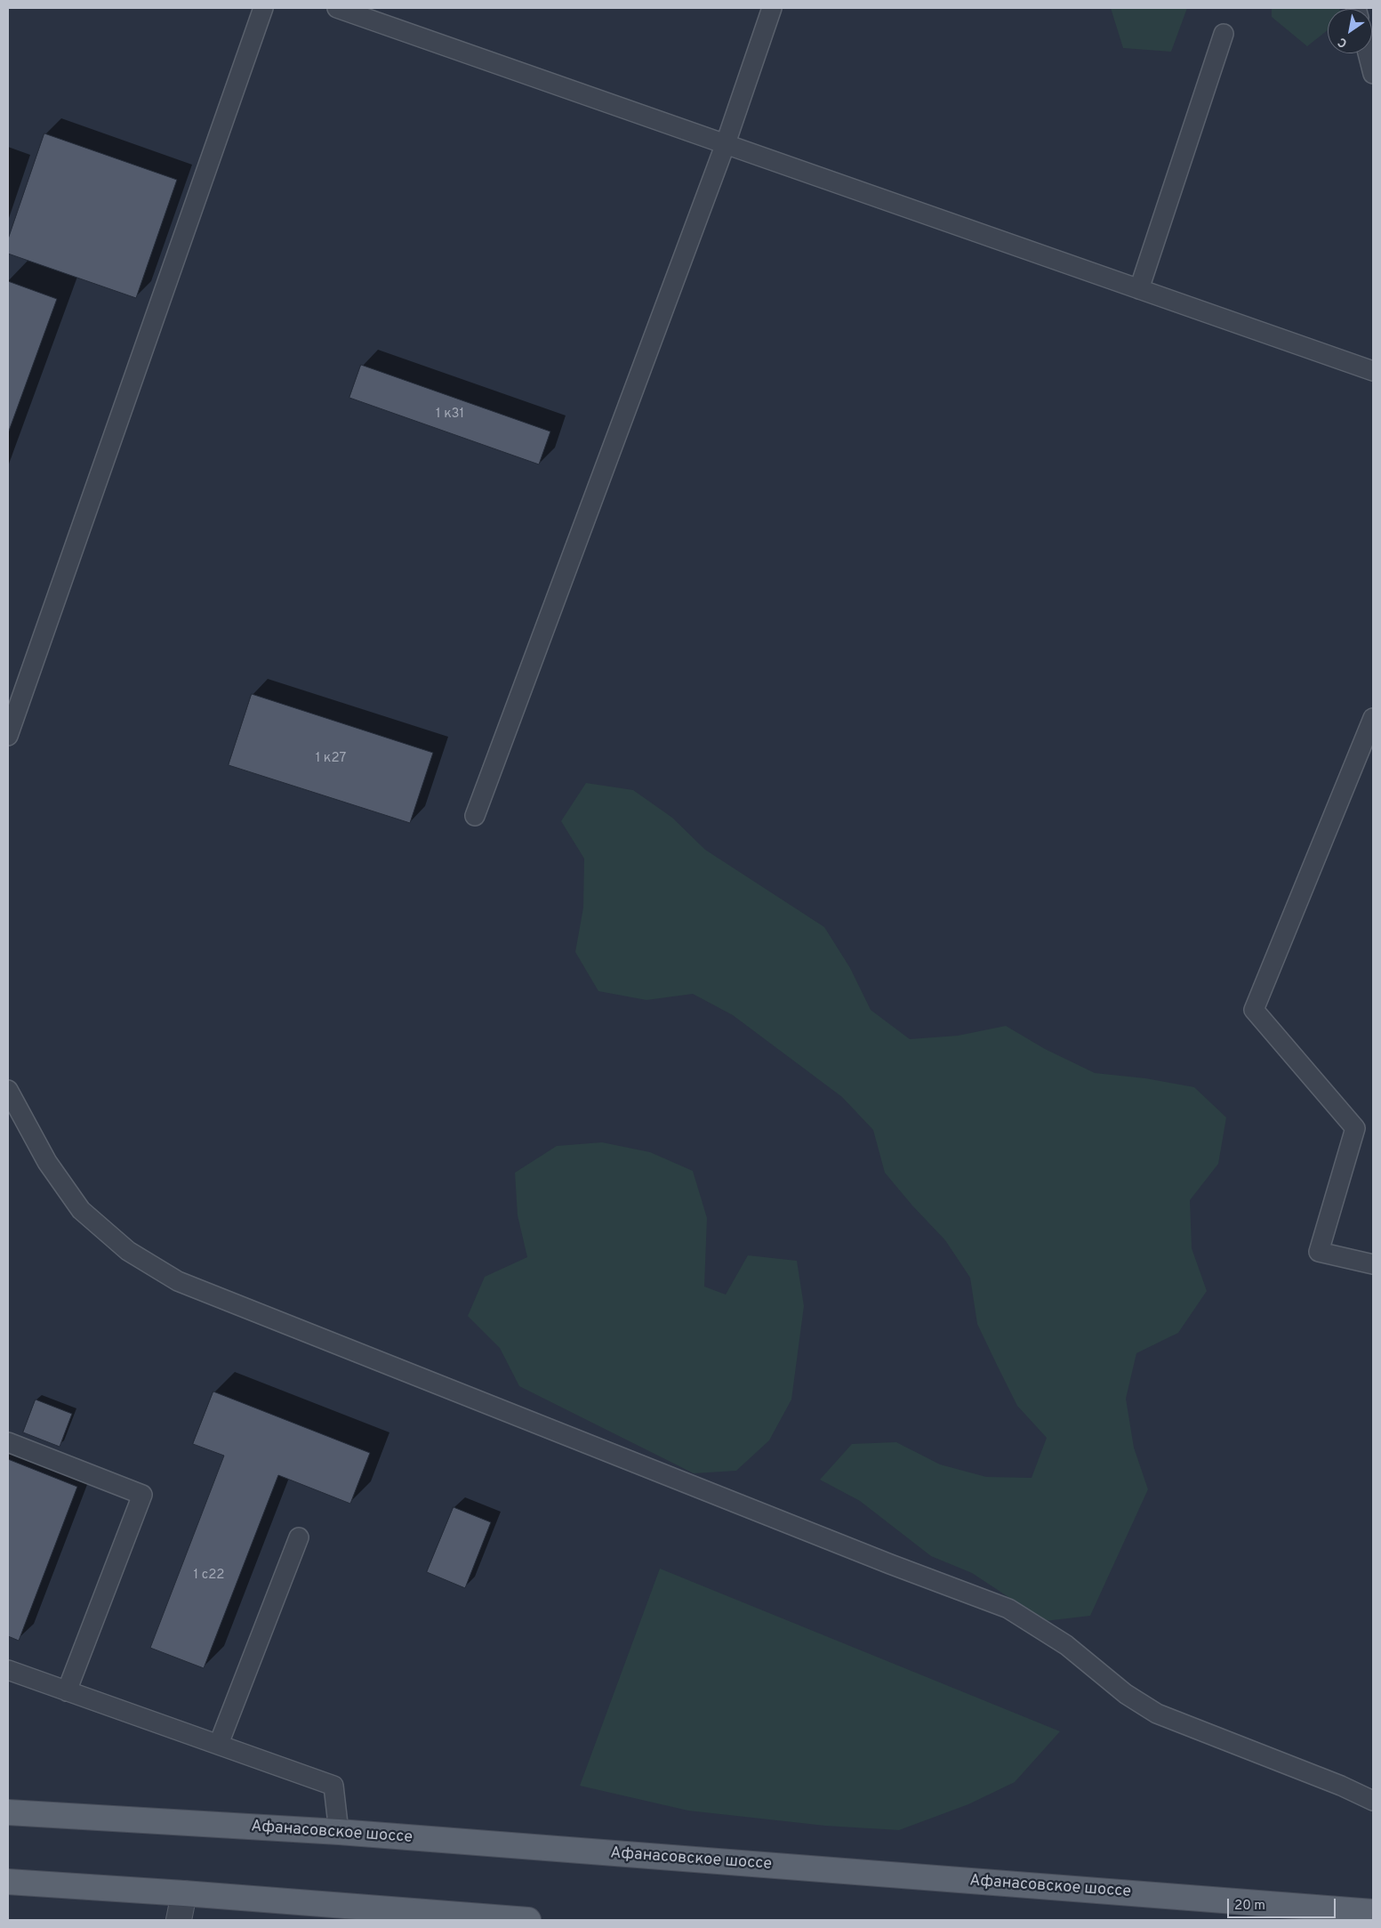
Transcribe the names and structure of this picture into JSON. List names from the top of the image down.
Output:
{
  "streets": {
    "main road": ["Афанасовское шоссе"]
  },
  "house_numbers": ["1 к31", "1 к27", "1 с22"],
  "scale_bar": "20 m",
  "north": "bottom left"
}
